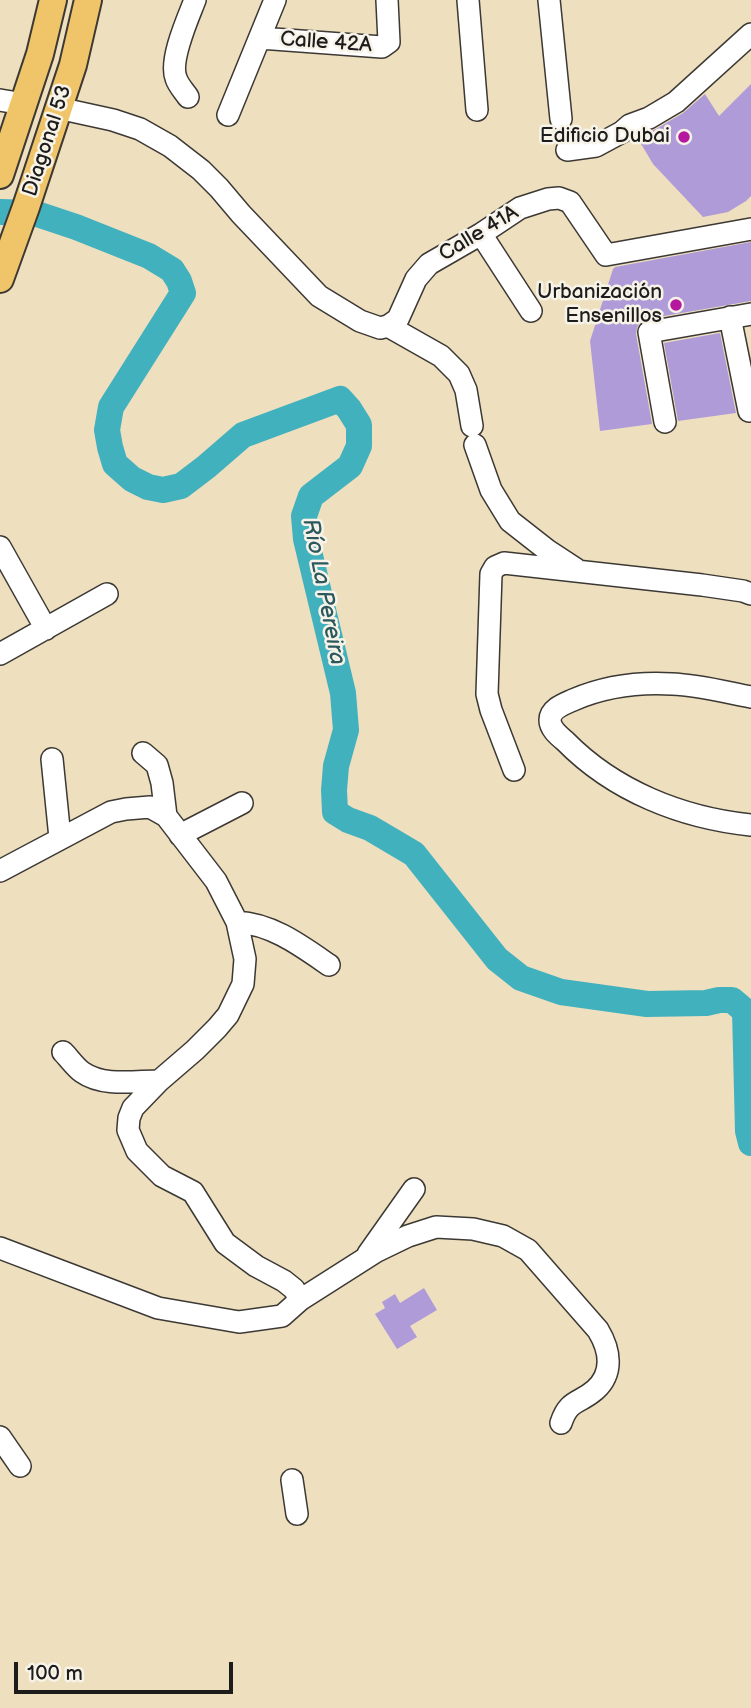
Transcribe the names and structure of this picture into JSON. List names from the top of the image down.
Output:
{
  "streets": {
    "main road": ["Diagonal 53"],
    "street": ["Calle 42A", "Calle 41A"]
  },
  "water": ["Río La Pereira"],
  "places": ["Edificio Dubai", "Urbanización Ensenillos"],
  "scale_bar": "100 m"
}
